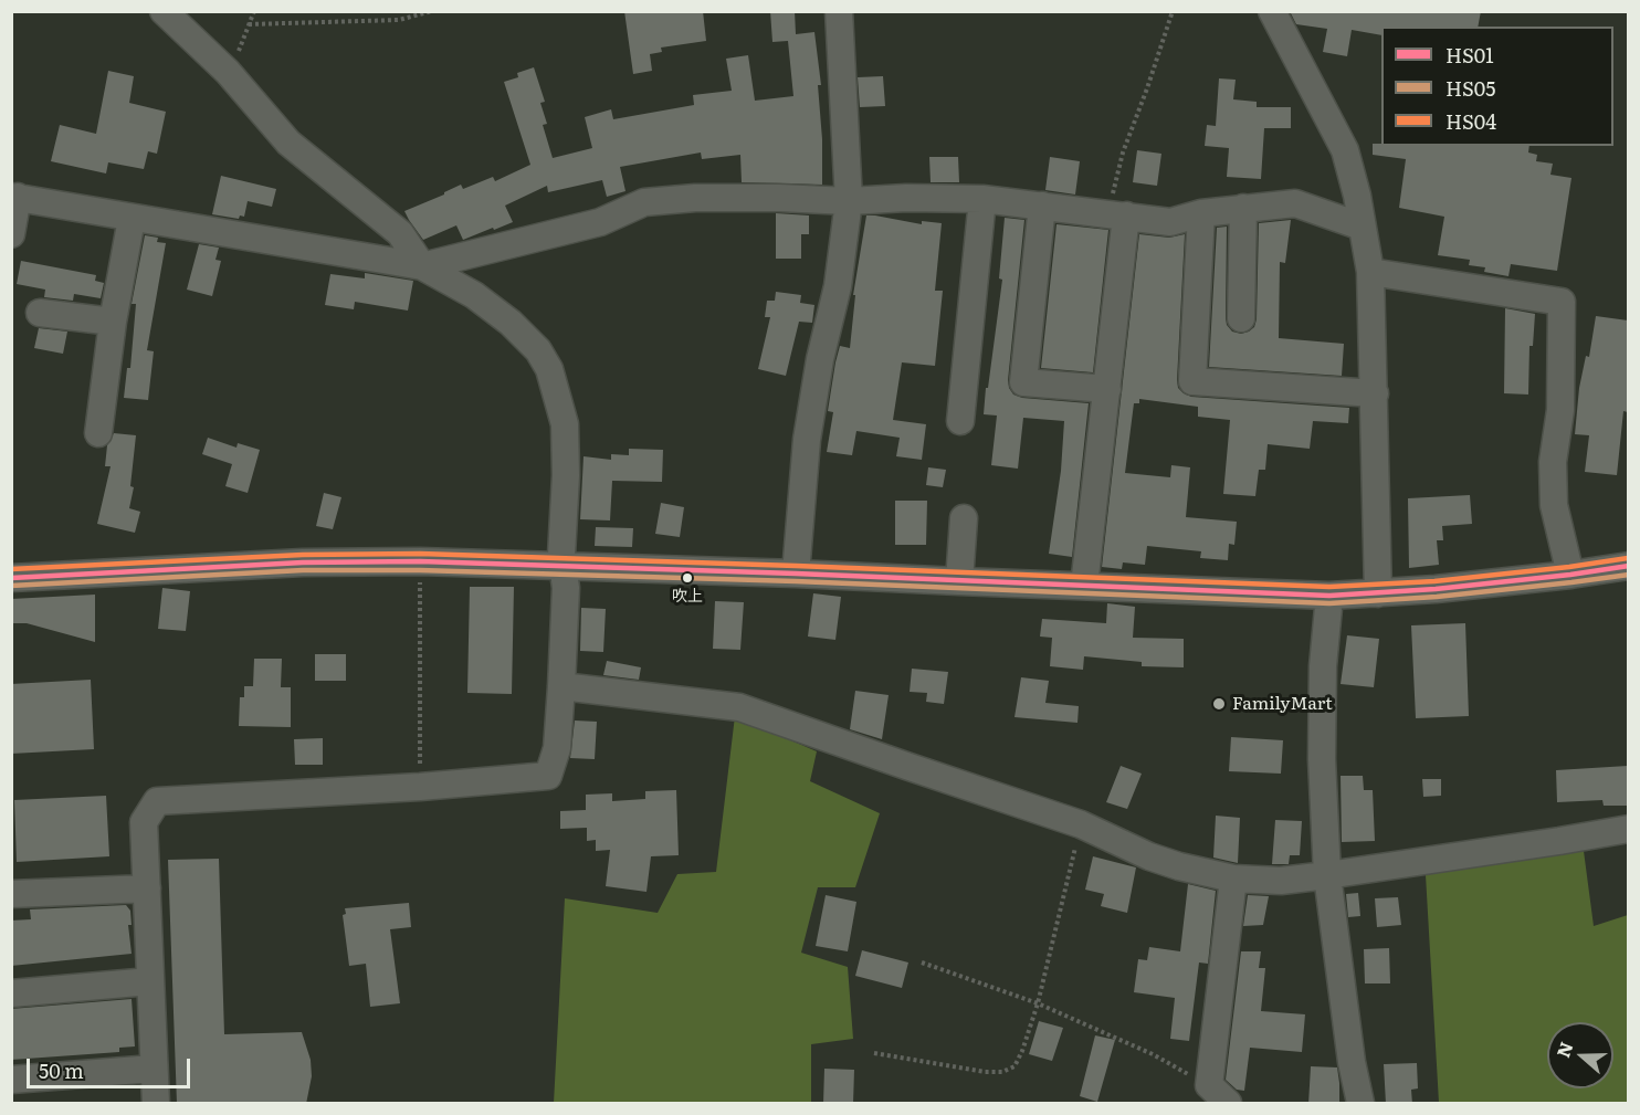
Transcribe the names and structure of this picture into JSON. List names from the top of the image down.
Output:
{
  "places": ["吹上", "FamilyMart"],
  "lines": ["transit line HS04", "transit line HS01", "transit line HS05"],
  "legend": ["HS01", "HS05", "HS04"],
  "scale_bar": "50 m",
  "north": "left"
}
